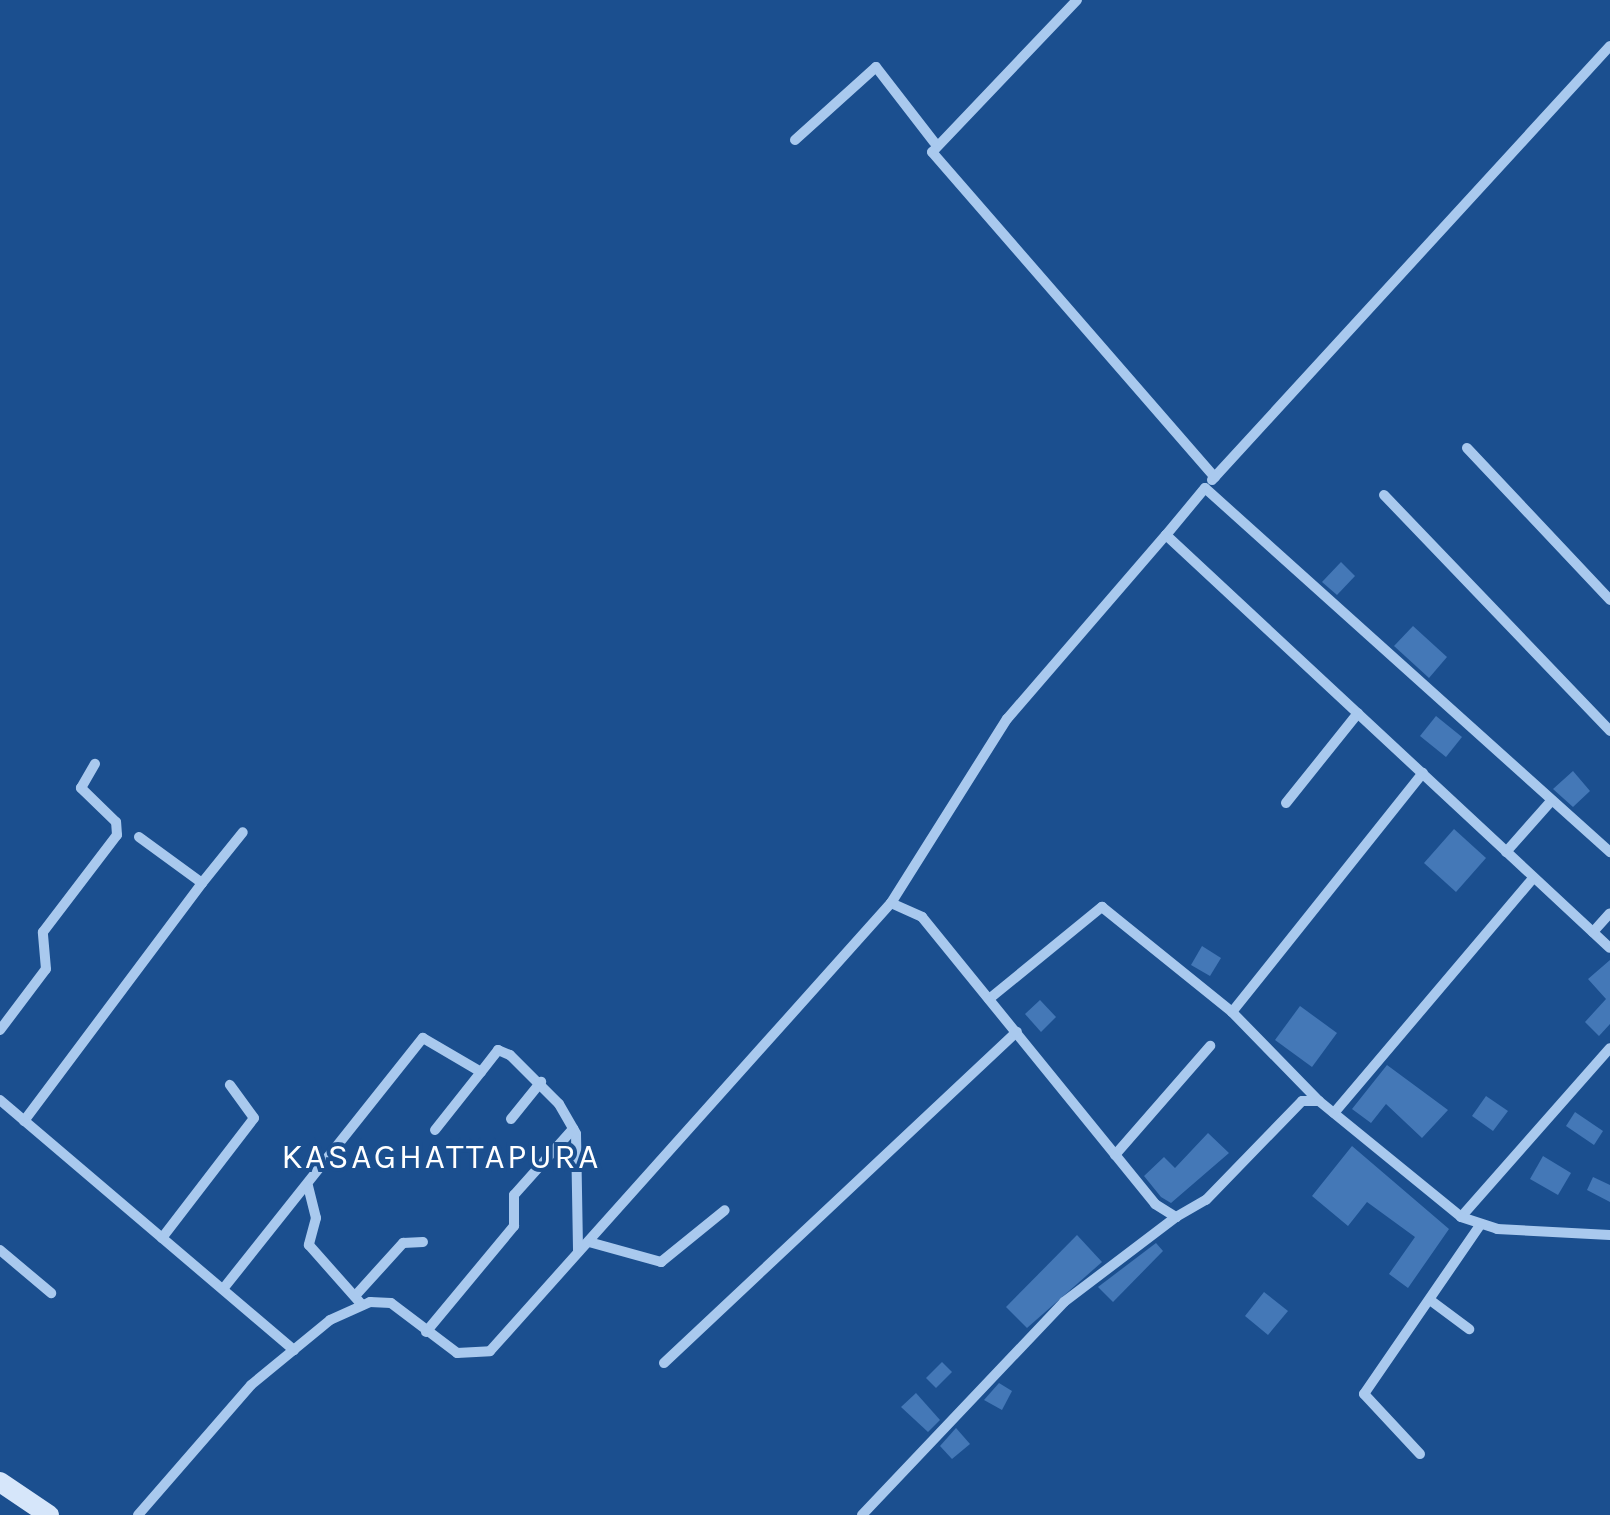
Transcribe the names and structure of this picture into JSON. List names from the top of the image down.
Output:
{
  "districts": ["KASAGHATTAPURA"]
}
